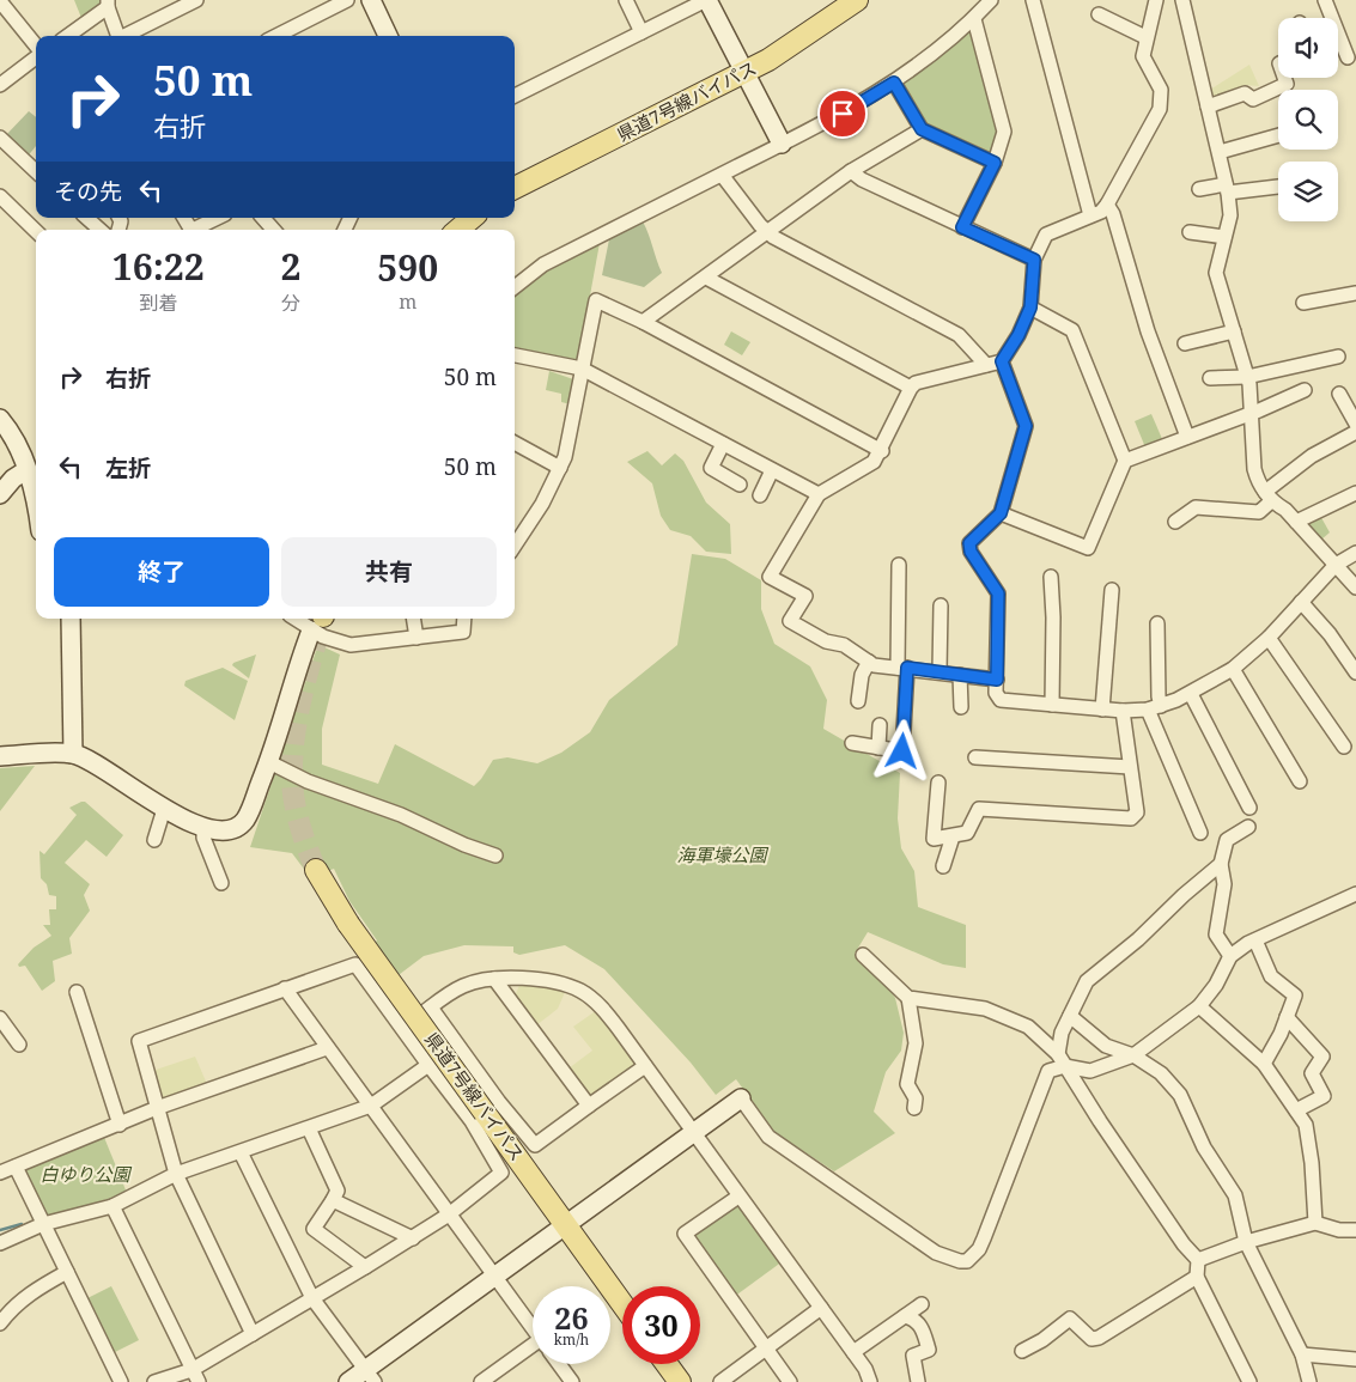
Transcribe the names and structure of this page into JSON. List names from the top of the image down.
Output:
{
  "streets": {
    "main road": ["県道7号線バイパス"]
  },
  "parks": ["海軍壕公園", "白ゆり公園"],
  "page": {
    "turn": ["50 m", "右折"],
    "then": "その先",
    "eta": [
      "16:22",
      "到着",
      "2",
      "分",
      "590",
      "m"
    ],
    "list": [
      {
        "name": "右折",
        "value": "50 m"
      },
      {
        "name": "左折",
        "value": "50 m"
      }
    ],
    "buttons": ["終了", "共有"],
    "speed": "26 km/h",
    "limit": "30"
  }
}
